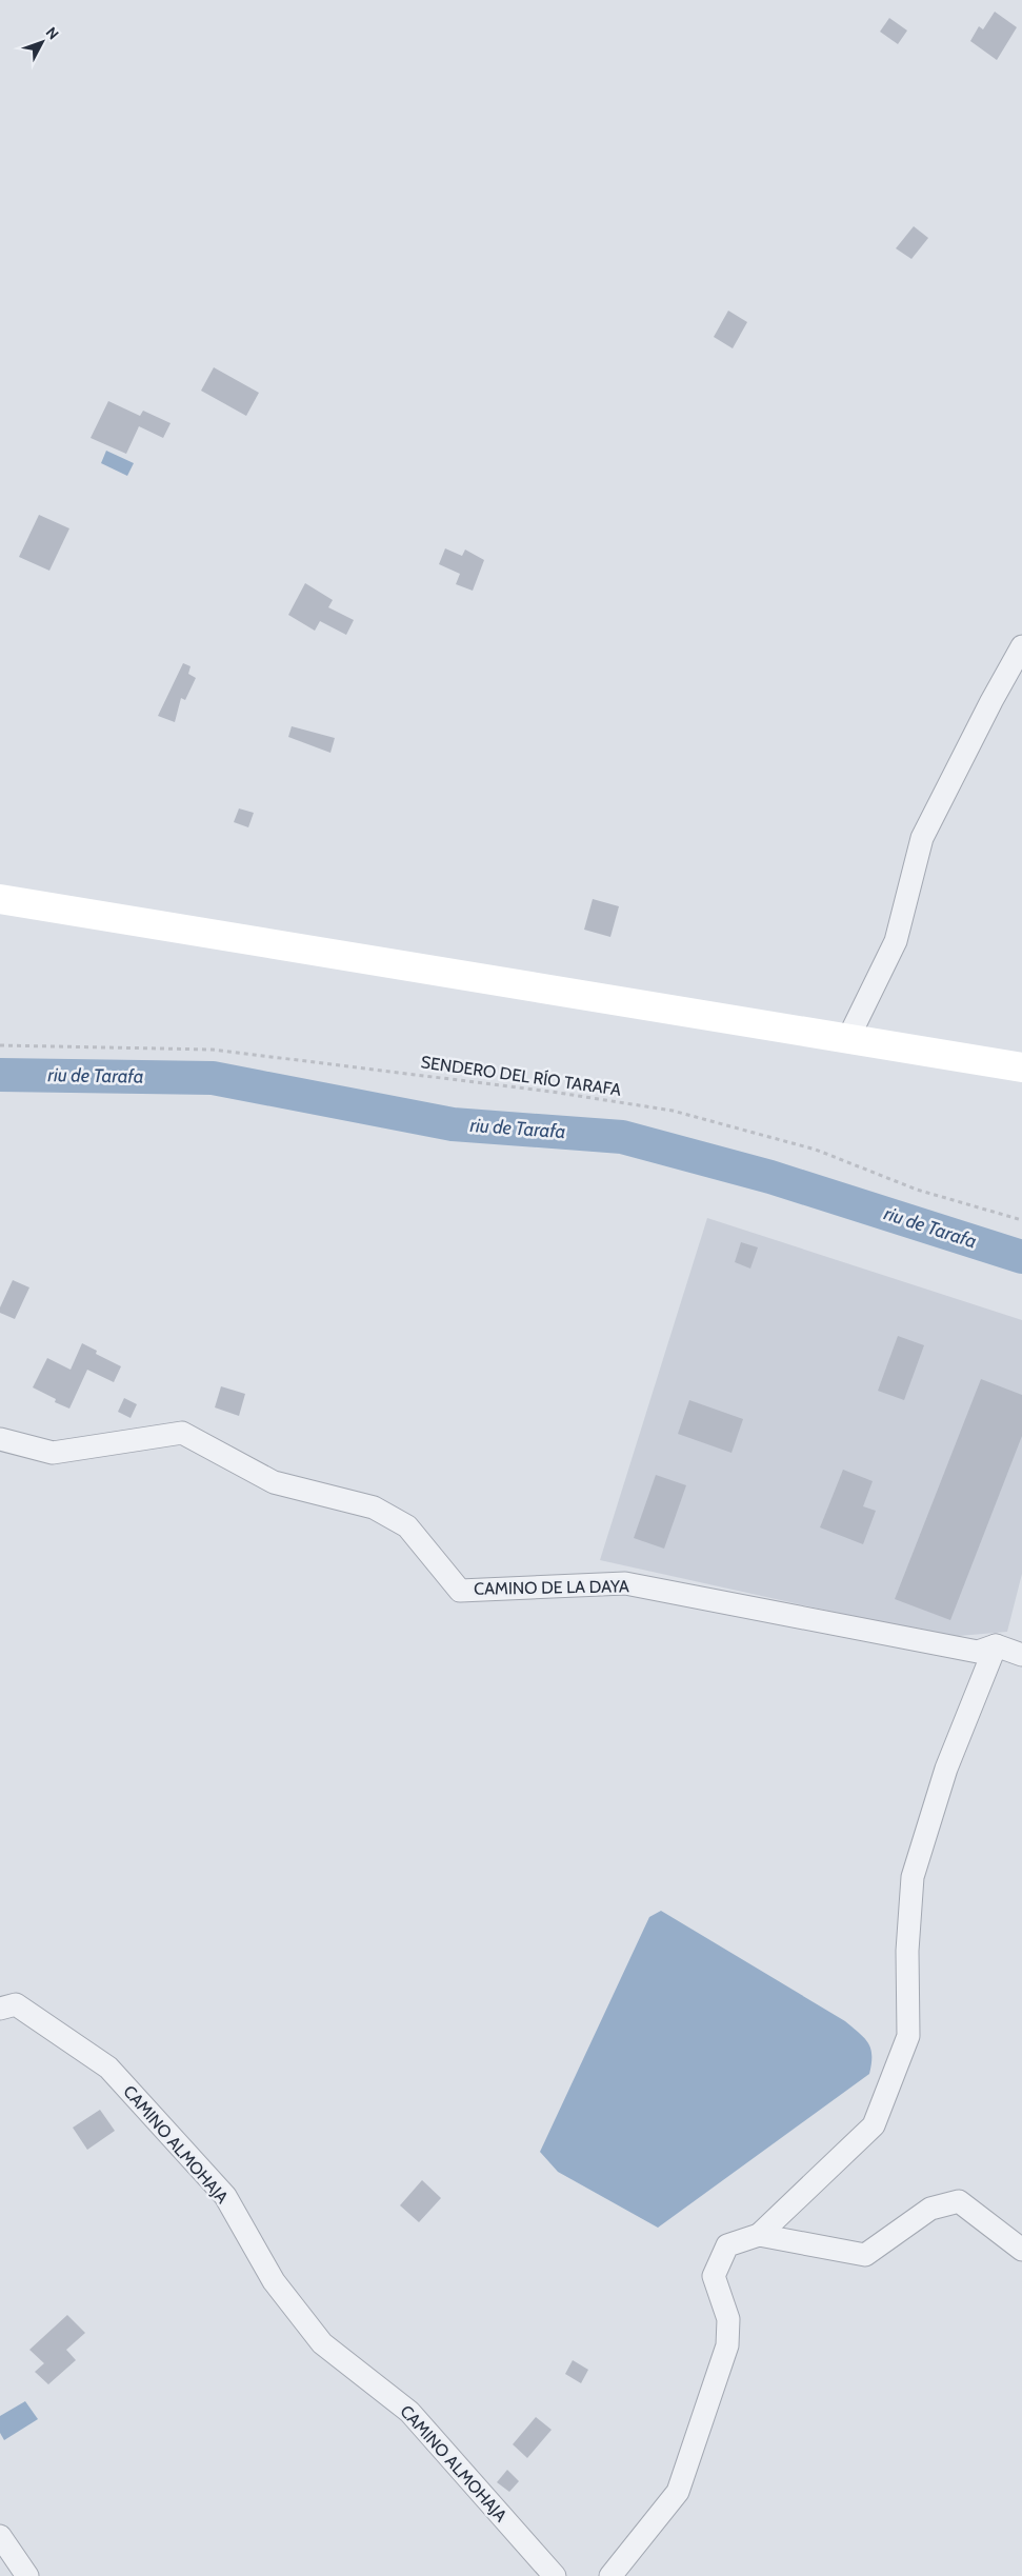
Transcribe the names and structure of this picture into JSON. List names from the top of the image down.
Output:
{
  "streets": {
    "street": ["CAMINO DE LA DAYA", "CAMINO ALMOHAJA"],
    "path": ["SENDERO DEL RÍO TARAFA"]
  },
  "water": ["riu de Tarafa"],
  "north": "top right"
}
